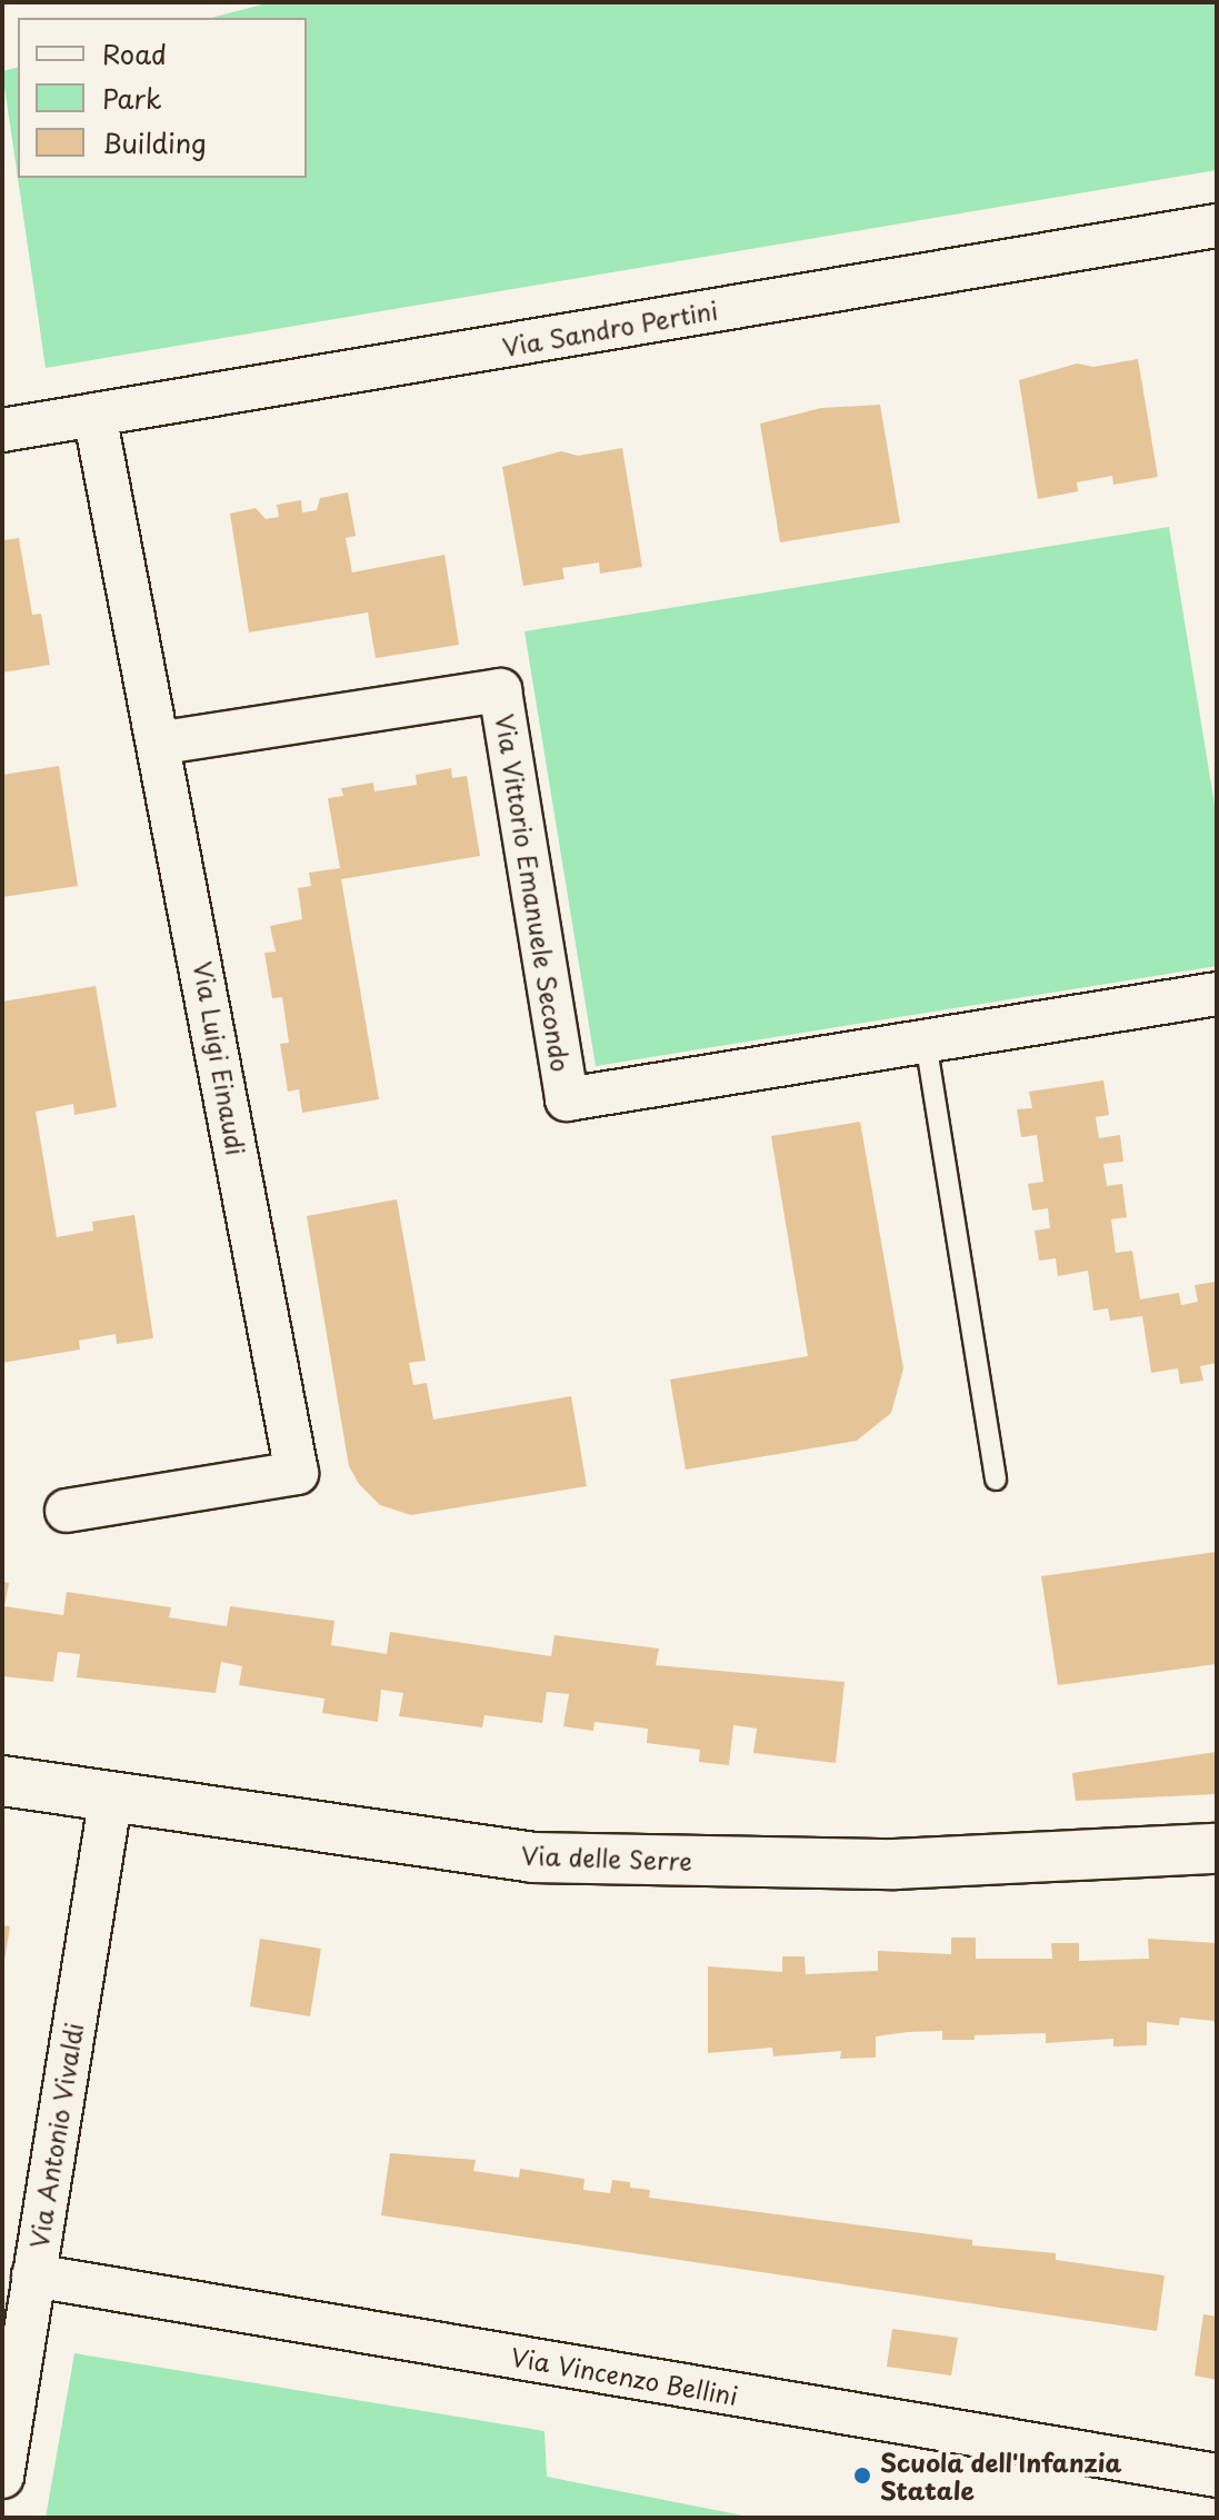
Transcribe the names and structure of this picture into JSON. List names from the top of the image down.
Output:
{
  "streets": {
    "street": [
      "Via Sandro Pertini",
      "Via Vittorio Emanuele Secondo",
      "Via Luigi Einaudi",
      "Via delle Serre",
      "Via Antonio Vivaldi",
      "Via Vincenzo Bellini"
    ]
  },
  "crossings": [
    ["Via Sandro Pertini", "Via Luigi Einaudi"],
    ["Via Vittorio Emanuele Secondo", "Via Luigi Einaudi"],
    ["Via delle Serre", "Via Antonio Vivaldi"],
    ["Via Antonio Vivaldi", "Via Vincenzo Bellini"]
  ],
  "places": ["Scuola dell'Infanzia Statale"],
  "legend": ["Road", "Park", "Building"]
}
